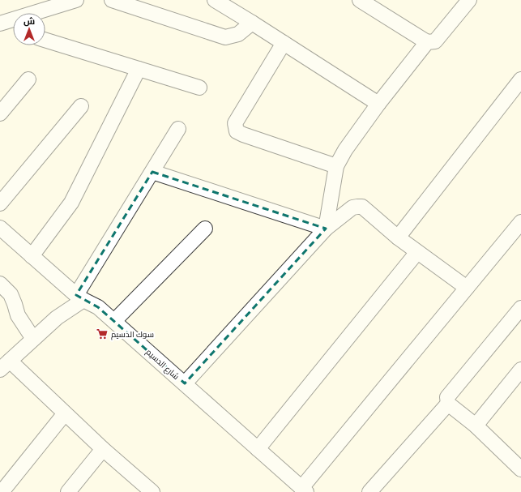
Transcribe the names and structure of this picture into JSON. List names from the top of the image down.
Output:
{
  "streets": {
    "street": ["شارع الدسيم"]
  },
  "places": {
    "supermarket": ["سوك الدسيم"]
  },
  "north": "top"
}
